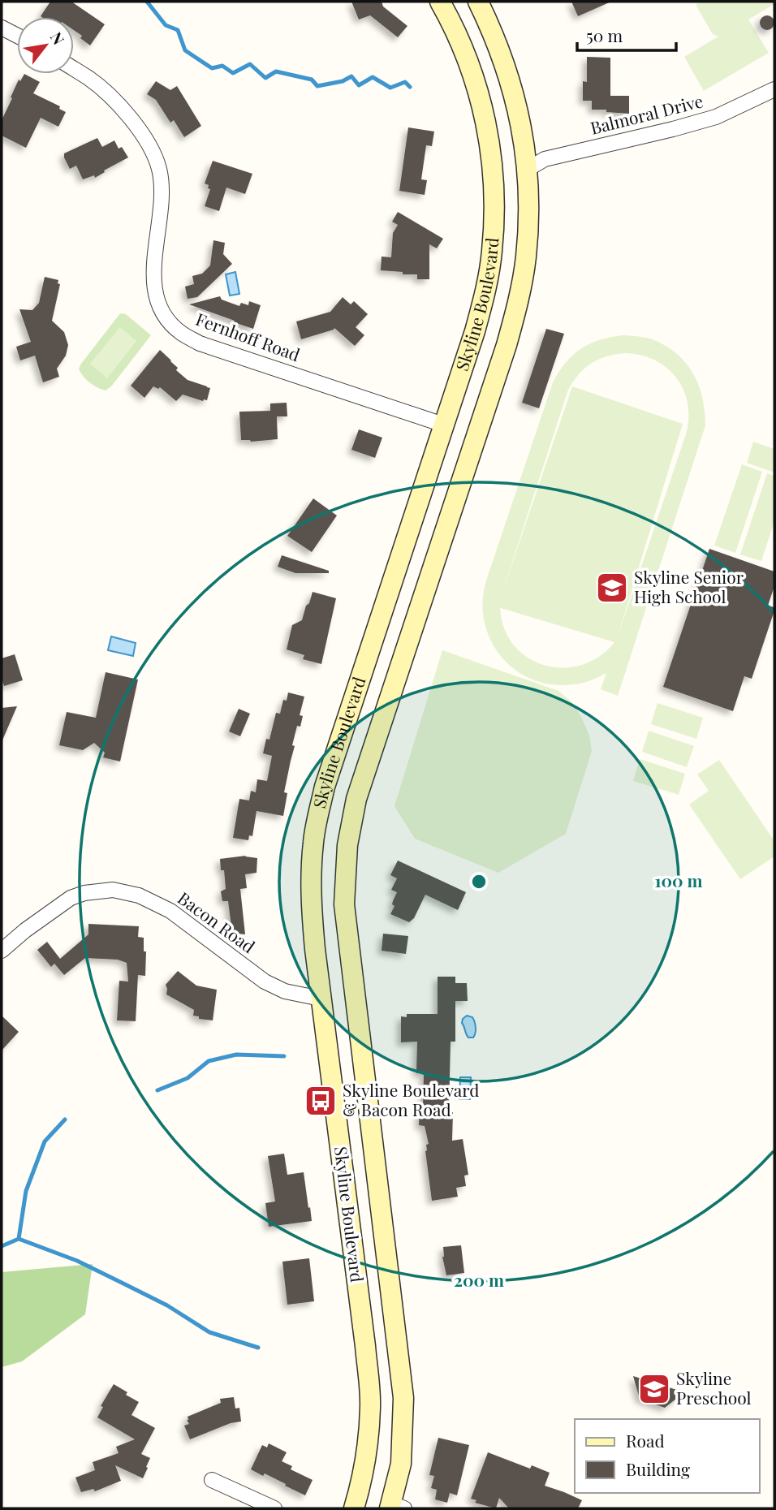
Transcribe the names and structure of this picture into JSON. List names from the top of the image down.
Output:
{
  "streets": {
    "main road": ["Skyline Boulevard"],
    "street": ["Balmoral Drive", "Fernhoff Road", "Bacon Road"]
  },
  "crossings": [
    ["Balmoral Drive", "Skyline Boulevard"],
    ["Skyline Boulevard", "Fernhoff Road"],
    ["Skyline Boulevard", "Bacon Road"]
  ],
  "places": {
    "school or university": ["Skyline Senior High School", "Skyline Preschool"],
    "bus stop": ["Skyline Boulevard & Bacon Road"]
  },
  "legend": ["Road", "Building"],
  "scale_bar": "50 m",
  "north": "top right",
  "rings": ["100 m", "200 m"]
}
